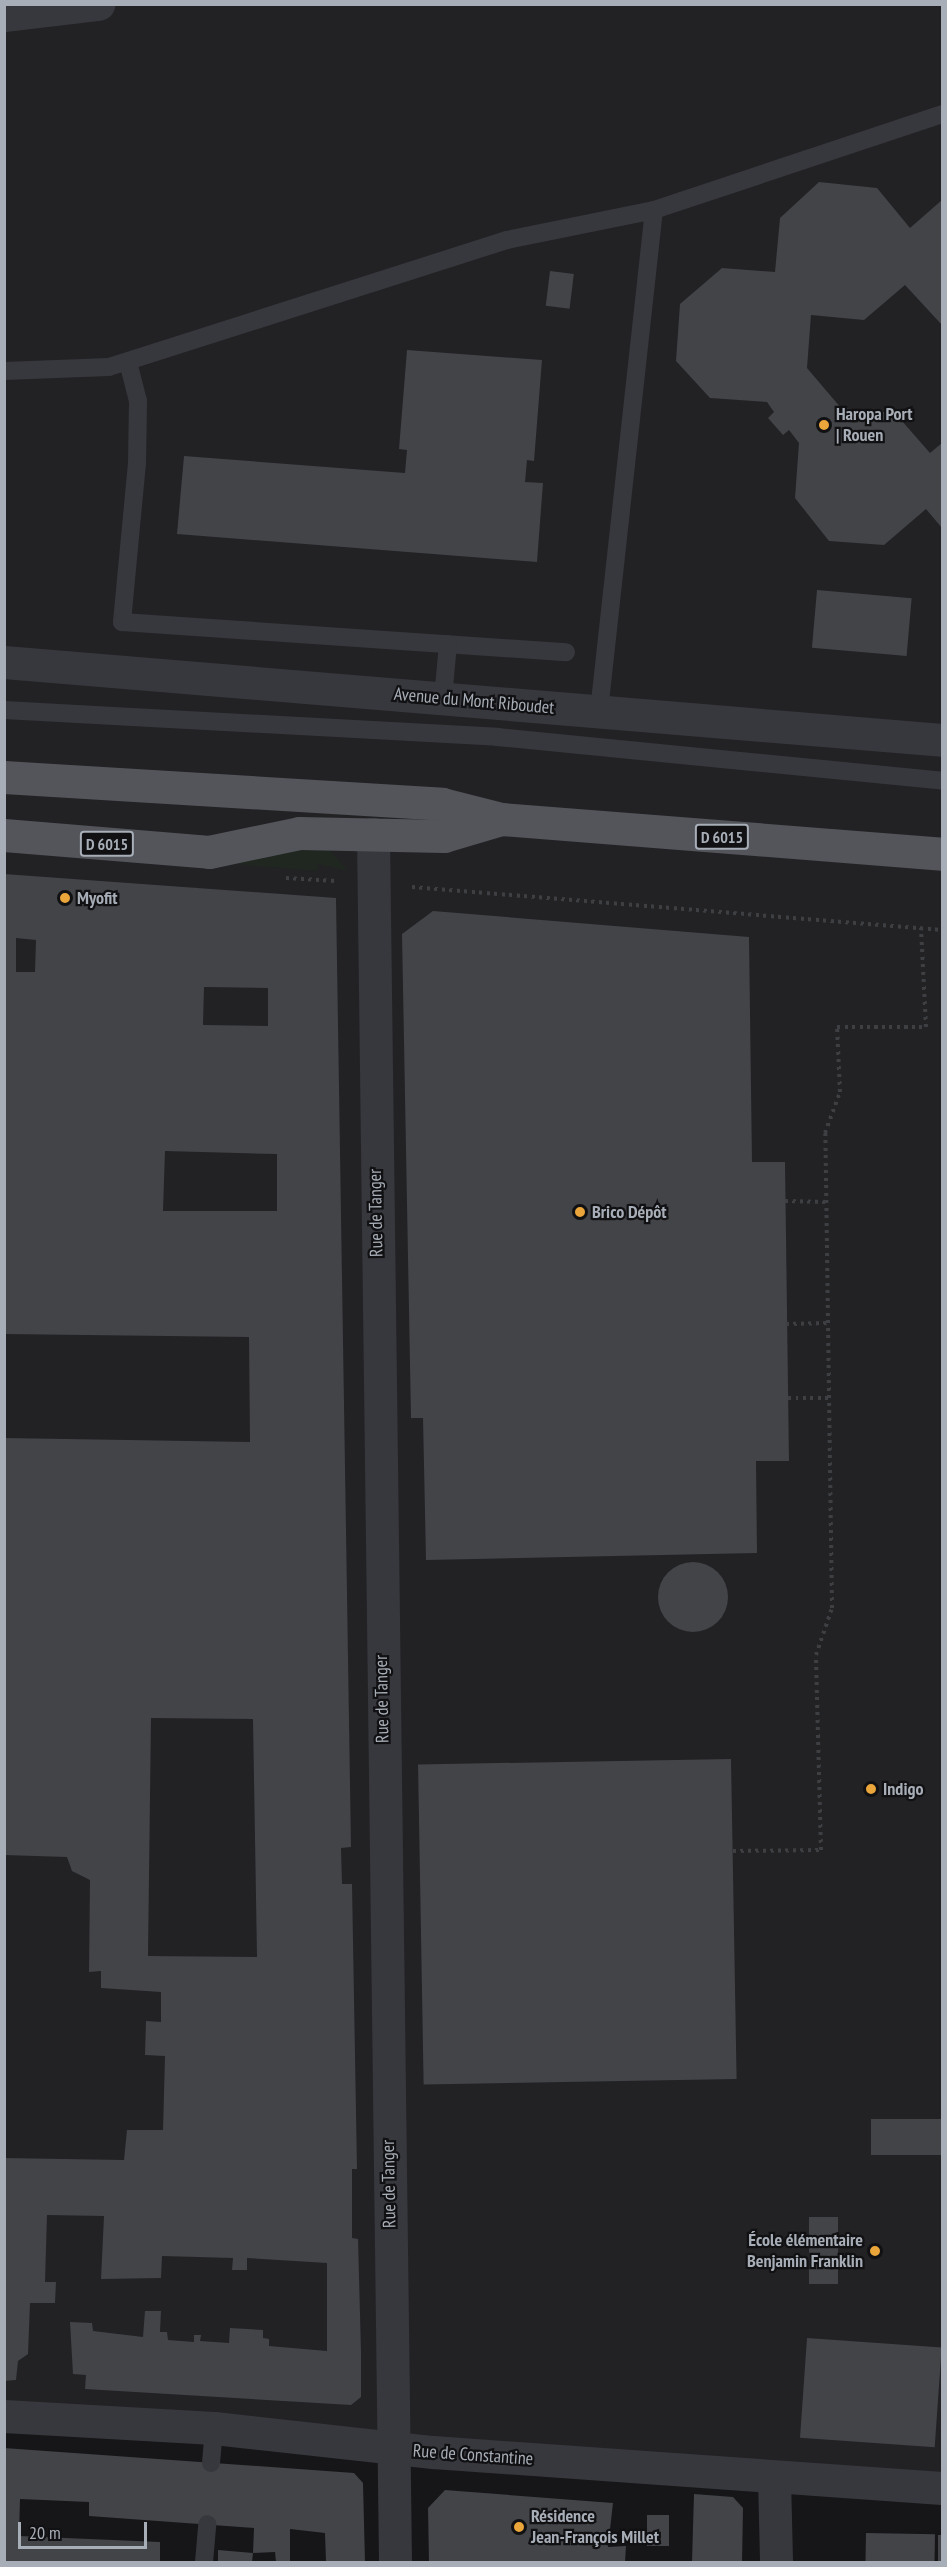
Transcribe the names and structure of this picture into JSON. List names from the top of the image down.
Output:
{
  "streets": {
    "main road": ["D 6015"],
    "street": ["Avenue du Mont Riboudet", "Rue de Tanger", "Rue de Constantine"]
  },
  "crossings": [
    ["D 6015", "Rue de Tanger"],
    ["Rue de Tanger", "Rue de Constantine"]
  ],
  "places": [
    "Haropa Port | Rouen",
    "Myofit",
    "Brico Dépôt",
    "Indigo",
    "École élémentaire Benjamin Franklin",
    "Résidence Jean-François Millet"
  ],
  "scale_bar": "20 m"
}
